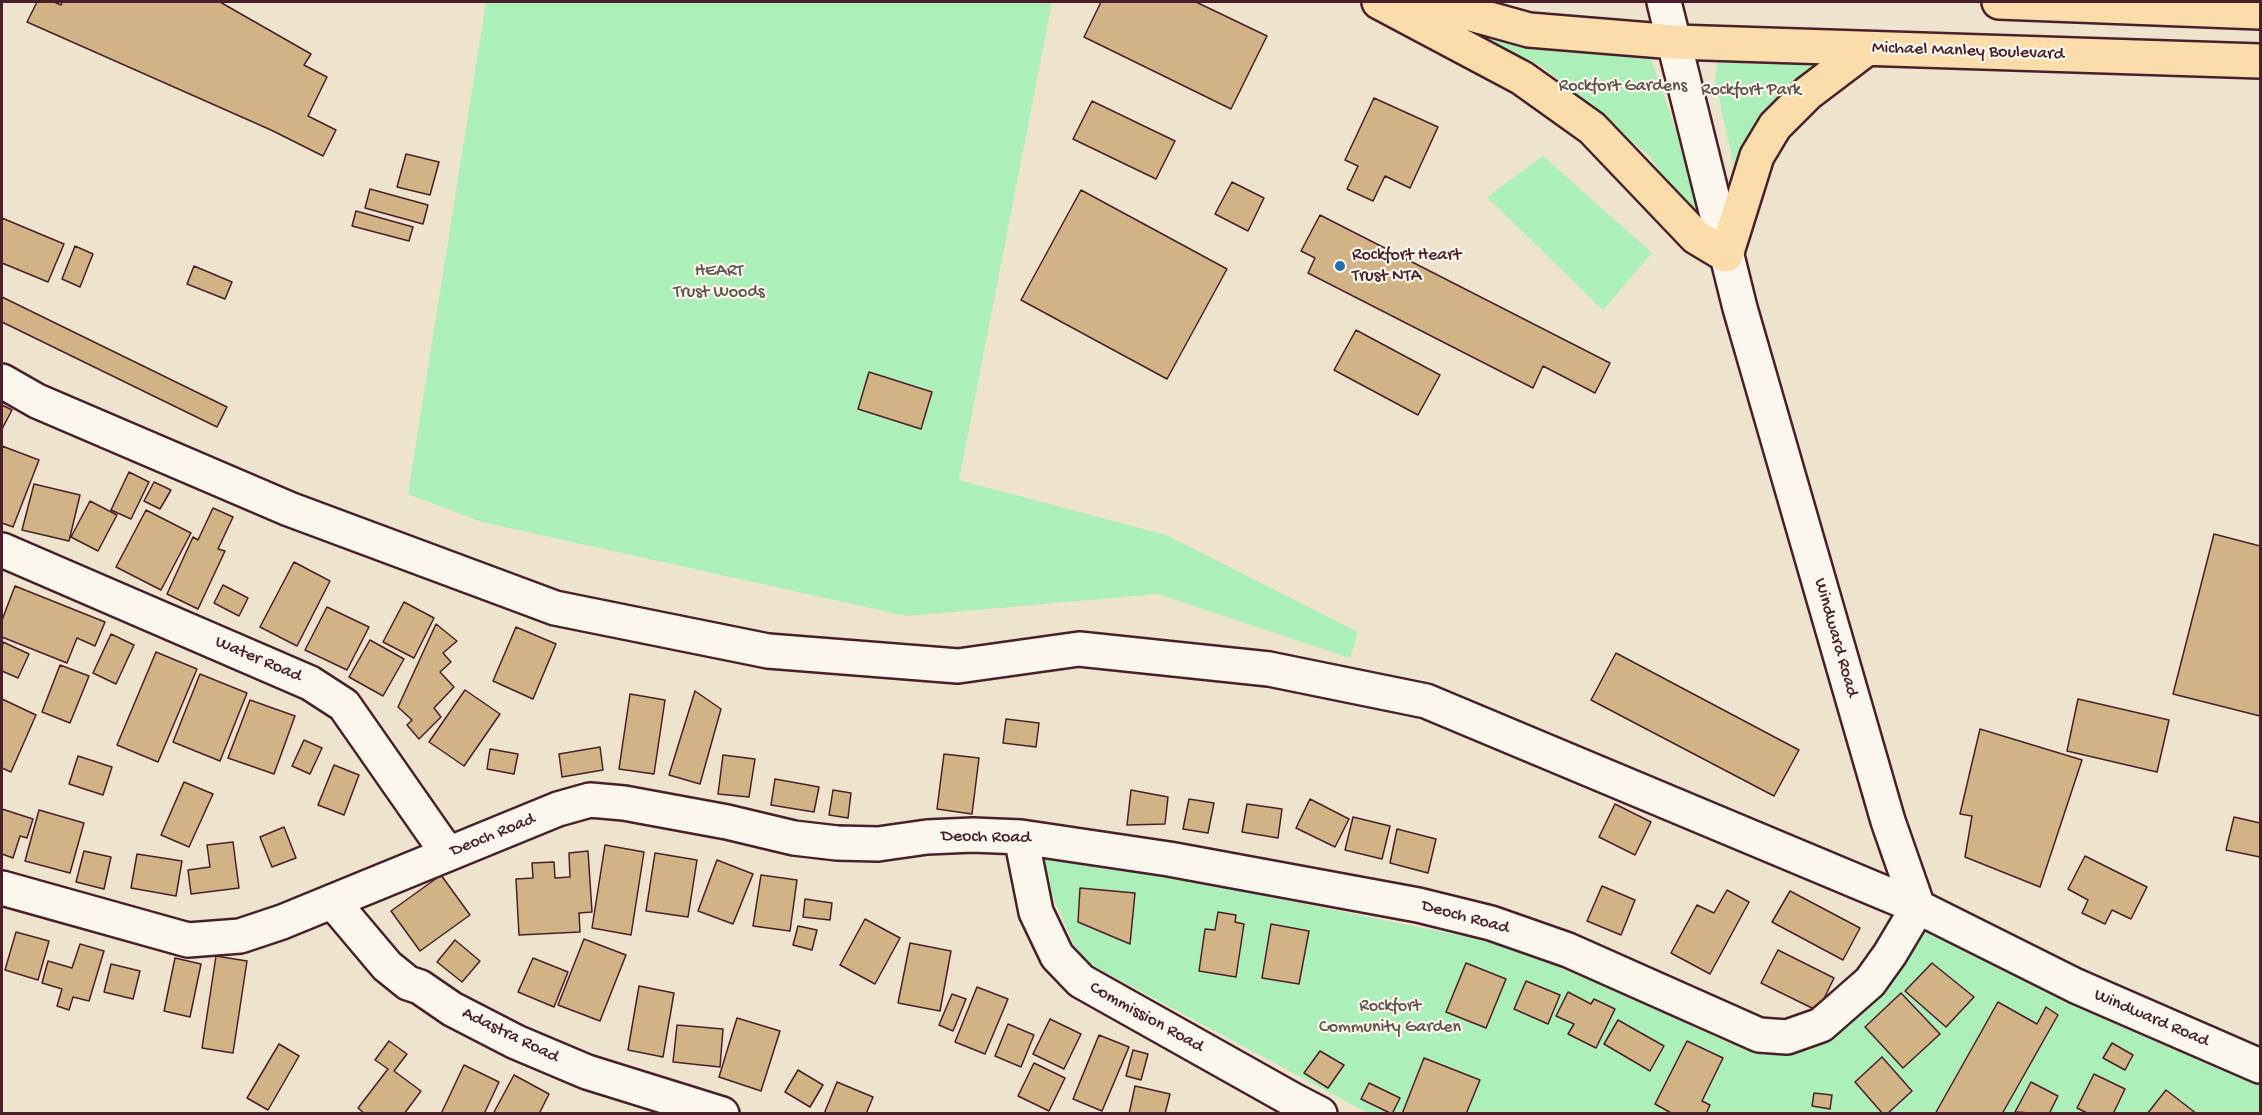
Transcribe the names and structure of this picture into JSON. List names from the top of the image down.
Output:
{
  "streets": {
    "highway": ["Michael Manley Boulevard"],
    "street": [
      "Windward Road",
      "Water Road",
      "Deoch Road",
      "Commission Road",
      "Adastra Road"
    ]
  },
  "crossings": [
    ["Michael Manley Boulevard", "Windward Road"],
    ["Windward Road", "Deoch Road"],
    ["Water Road", "Deoch Road"],
    ["Deoch Road", "Commission Road"],
    ["Deoch Road", "Adastra Road"]
  ],
  "parks": [
    "Rockfort Gardens",
    "Rockfort Park",
    "HEART Trust Woods",
    "Rockfort Community Garden"
  ],
  "places": ["Rockfort Heart Trust NTA"]
}
